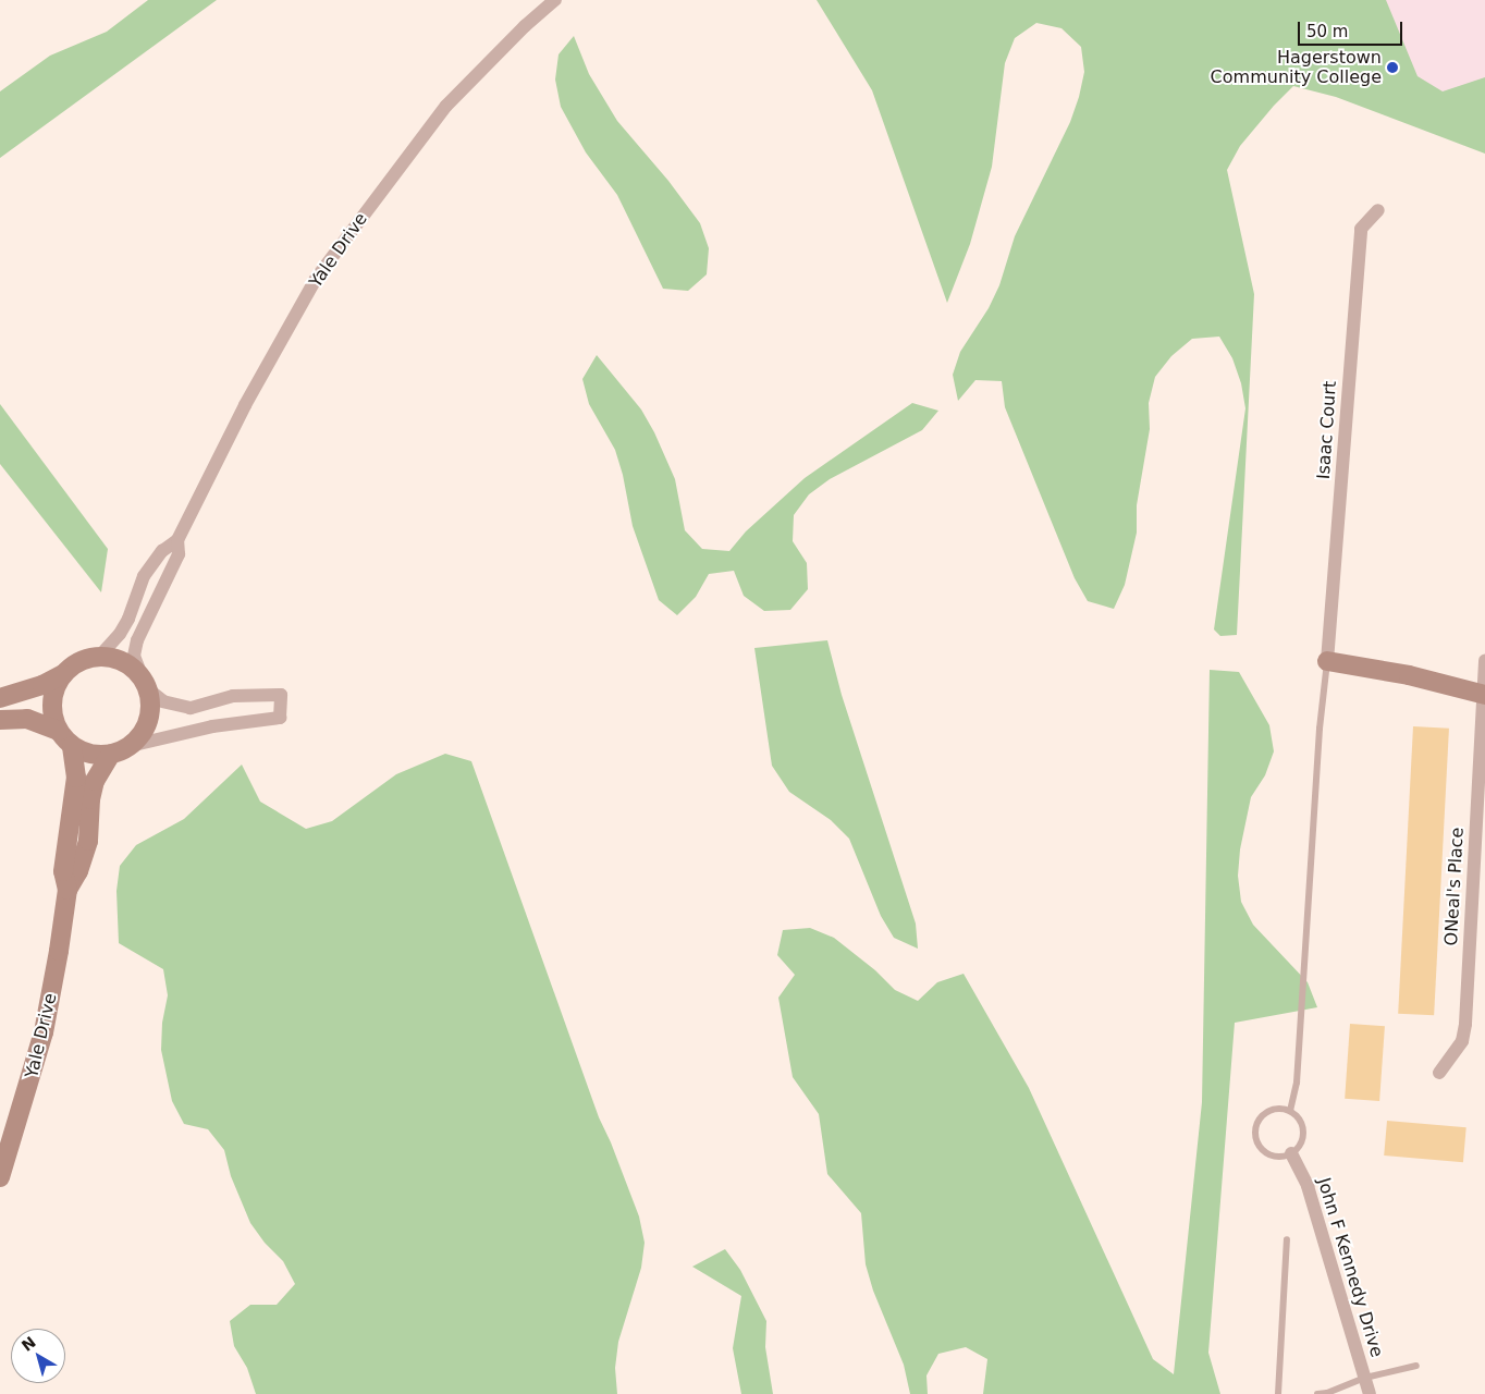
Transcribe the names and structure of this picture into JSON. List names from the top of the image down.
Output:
{
  "streets": {
    "street": [
      "Yale Drive",
      "Isaac Court",
      "ONeal's Place",
      "John F Kennedy Drive"
    ]
  },
  "places": ["Hagerstown Community College"],
  "scale_bar": "50 m",
  "north": "top left"
}
